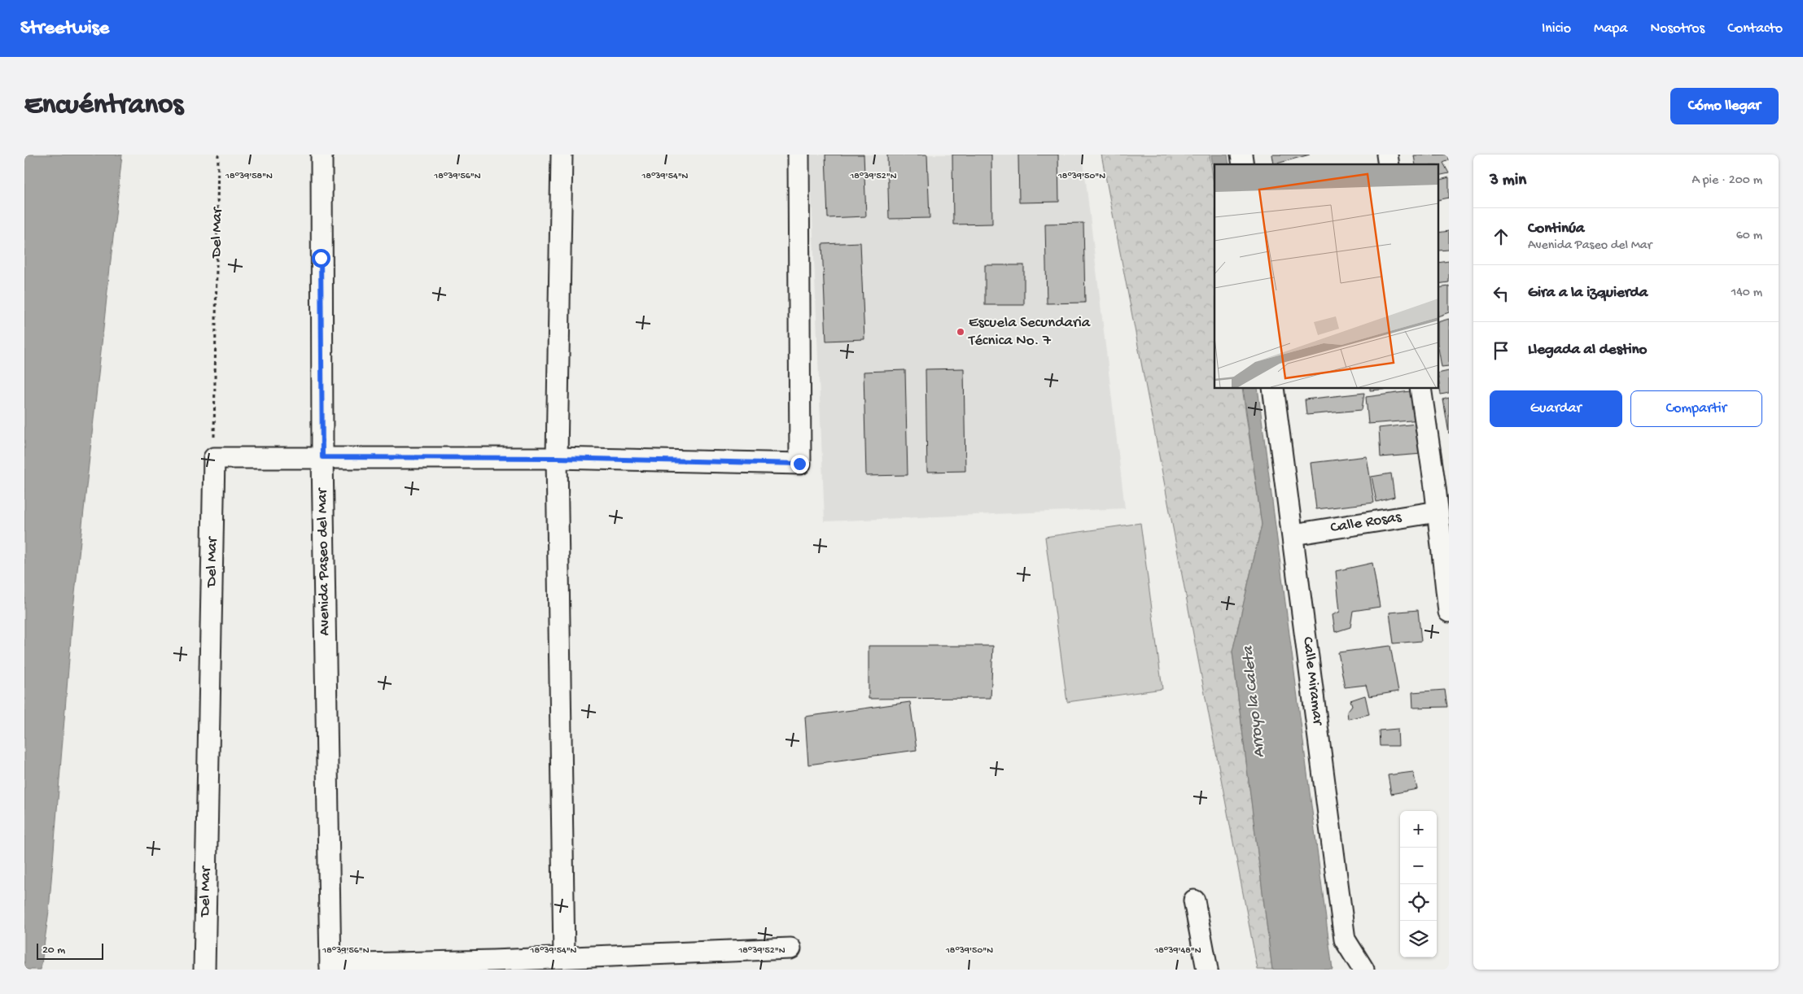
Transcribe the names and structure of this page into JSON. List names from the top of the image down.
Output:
{
  "streets": {
    "street": [
      "Del Mar",
      "Calle Rosas",
      "Avenida Paseo del Mar",
      "Calle Miramar"
    ]
  },
  "crossings": [
    ["Calle Rosas", "Calle Miramar"]
  ],
  "water": ["Arroyo la Caleta"],
  "places": ["Escuela Secundaria Técnica No. 7"],
  "scale_bar": "20 m",
  "page": {
    "header": "Streetwise",
    "nav": [
      "Inicio",
      "Mapa",
      "Nosotros",
      "Contacto"
    ],
    "buttons": [
      "Cómo llegar",
      ["Guardar", "Compartir"]
    ],
    "title": "Encuéntranos",
    "heading": ["3 min", "A pie · 200 m"],
    "list": [
      ["Continúa", "Avenida Paseo del Mar", "60 m"],
      ["Gira a la izquierda", "140 m"],
      "Llegada al destino"
    ],
    "map_buttons": ["+", "−"],
    "scale": "20 m"
  },
  "coordinates": [
    "18°39'58\"N",
    "18°39'56\"N",
    "18°39'54\"N",
    "18°39'52\"N",
    "18°39'50\"N",
    "18°39'48\"N"
  ]
}
